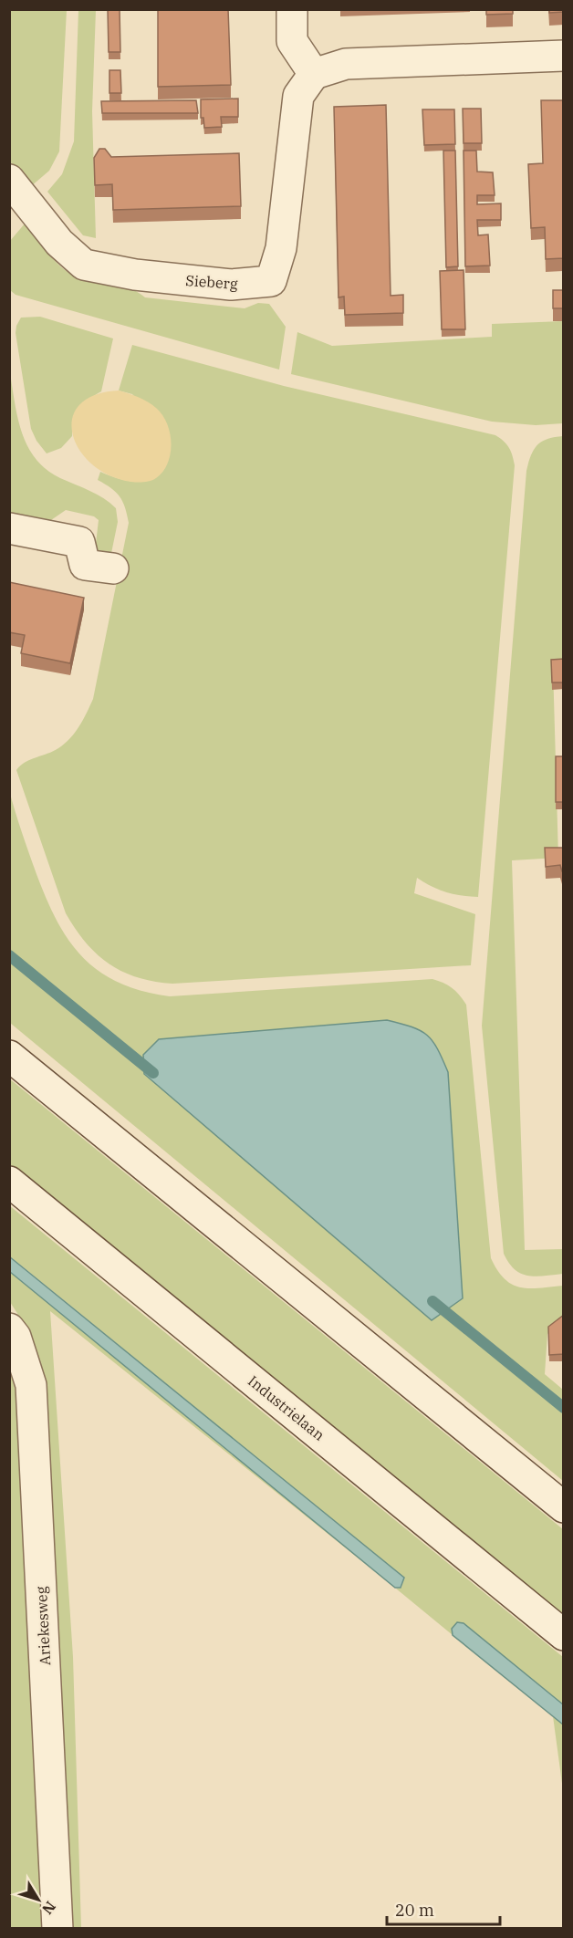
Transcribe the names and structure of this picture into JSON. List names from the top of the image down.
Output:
{
  "streets": {
    "street": ["Sieberg", "Industrielaan", "Ariekesweg"]
  },
  "scale_bar": "20 m",
  "north": "bottom right"
}
